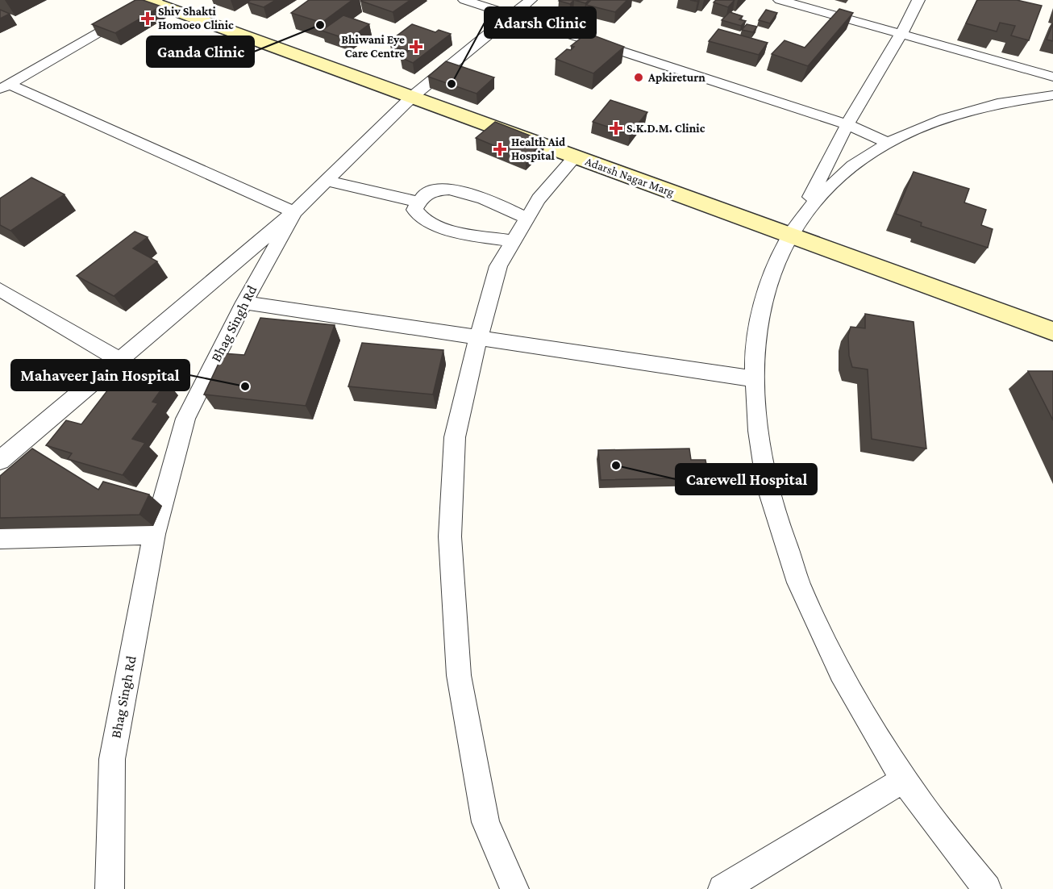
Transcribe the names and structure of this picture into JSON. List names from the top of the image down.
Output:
{
  "streets": {
    "street": ["Adarsh Nagar Marg", "Bhag Singh Rd"]
  },
  "places": {
    "health": [
      "Shiv Shakti Homoeo Clinic",
      "Bhiwani Eye Care Centre",
      "S.K.D.M. Clinic",
      "Health Aid Hospital"
    ],
    "other": [
      "Ganda Clinic",
      "Apkireturn",
      "Adarsh Clinic",
      "Mahaveer Jain Hospital",
      "Carewell Hospital"
    ]
  }
}
